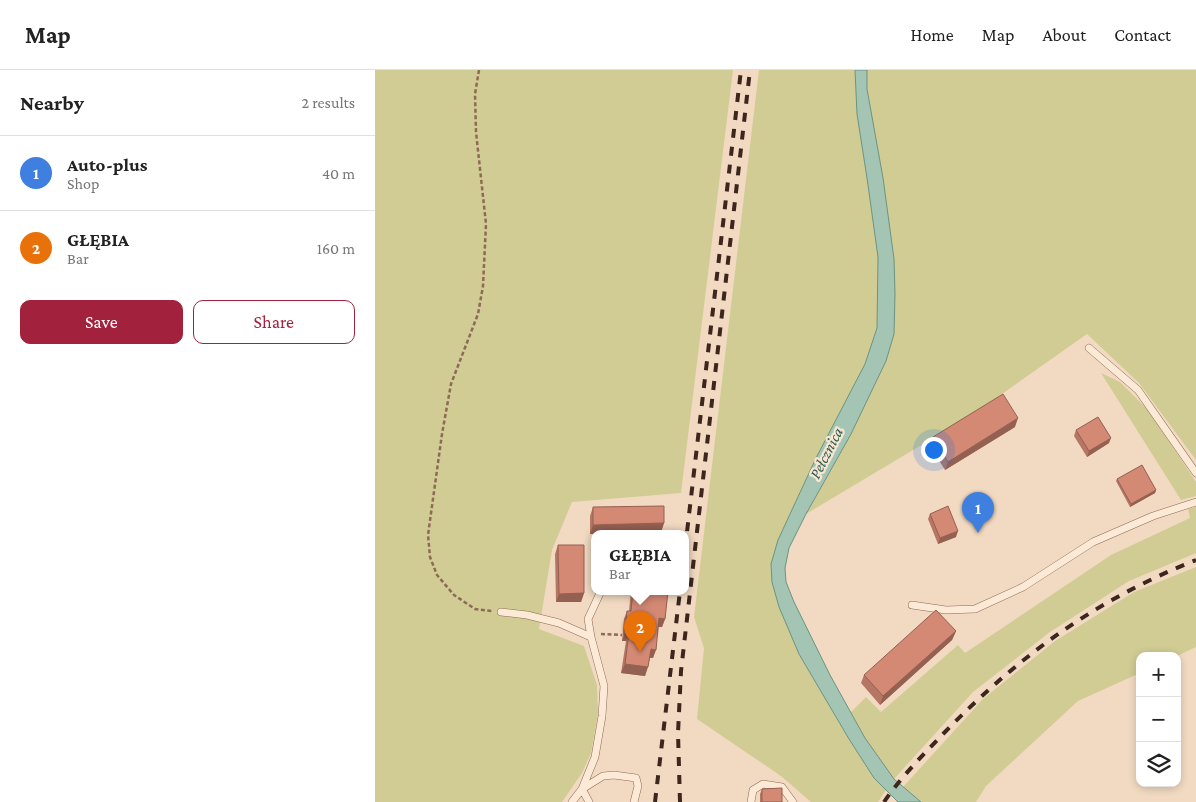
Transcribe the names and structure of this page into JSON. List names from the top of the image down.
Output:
{
  "water": ["Pełcznica"],
  "page": {
    "header": "Map",
    "nav": [
      "Home",
      "Map",
      "About",
      "Contact"
    ],
    "heading": ["Nearby", "2 results"],
    "list": [
      {
        "mark": "1",
        "name": "Auto-plus",
        "note": "Shop",
        "value": "40 m"
      },
      {
        "mark": "2",
        "name": "GŁĘBIA",
        "note": "Bar",
        "value": "160 m"
      }
    ],
    "buttons": ["Save", "Share"],
    "pins": ["1", "2"],
    "popup": ["GŁĘBIA", "Bar"],
    "map_buttons": ["+", "−"]
  }
}
